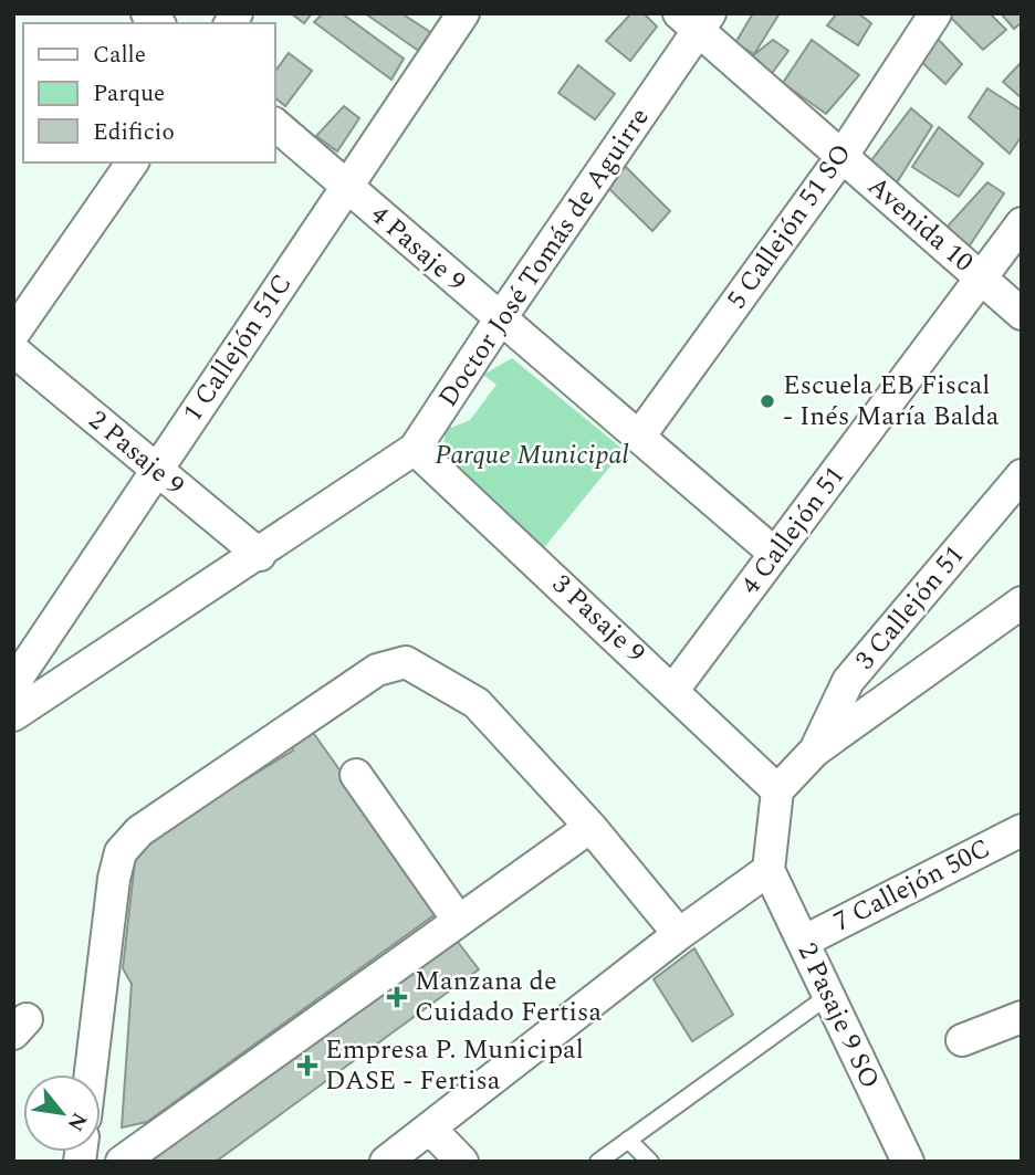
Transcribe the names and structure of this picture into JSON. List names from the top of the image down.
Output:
{
  "streets": {
    "street": [
      "Avenida 10",
      "5 Callejón 51 SO",
      "4 Pasaje 9",
      "Doctor José Tomás de Aguirre",
      "1 Callejón 51C",
      "2 Pasaje 9",
      "4 Callejón 51",
      "3 Callejón 51",
      "3 Pasaje 9",
      "7 Callejón 50C",
      "2 Pasaje 9 SO"
    ]
  },
  "crossings": [
    ["Avenida 10", "5 Callejón 51 SO"],
    ["Avenida 10", "Doctor José Tomás de Aguirre"],
    ["Avenida 10", "4 Callejón 51"],
    ["5 Callejón 51 SO", "4 Pasaje 9"],
    ["4 Pasaje 9", "Doctor José Tomás de Aguirre"],
    ["4 Pasaje 9", "1 Callejón 51C"],
    ["4 Pasaje 9", "4 Callejón 51"],
    ["Doctor José Tomás de Aguirre", "2 Pasaje 9"],
    ["Doctor José Tomás de Aguirre", "3 Pasaje 9"],
    ["1 Callejón 51C", "2 Pasaje 9"],
    ["4 Callejón 51", "3 Pasaje 9"],
    ["7 Callejón 50C", "2 Pasaje 9 SO"]
  ],
  "parks": ["Parque Municipal"],
  "places": {
    "other": ["Escuela EB Fiscal - Inés María Balda"],
    "health": ["Manzana de Cuidado Fertisa", "Empresa P. Municipal DASE - Fertisa"]
  },
  "legend": ["Calle", "Parque", "Edificio"],
  "north": "bottom right"
}
